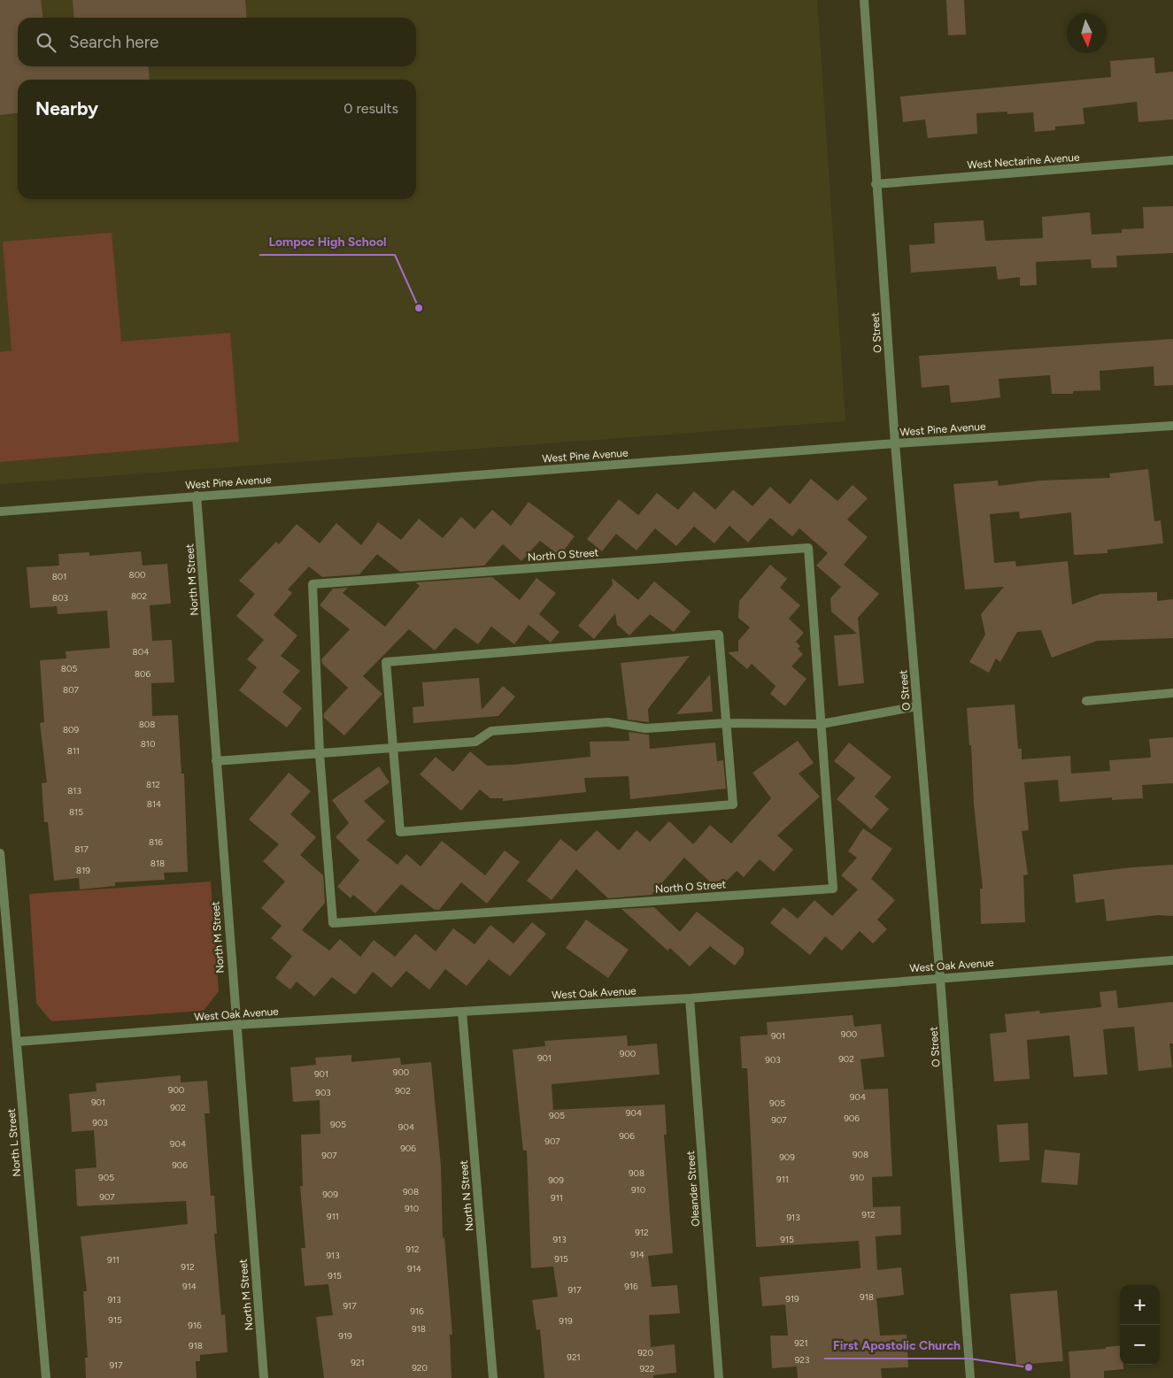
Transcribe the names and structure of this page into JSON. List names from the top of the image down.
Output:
{
  "streets": {
    "street": [
      "West Nectarine Avenue",
      "O Street",
      "West Pine Avenue",
      "North O Street",
      "North M Street",
      "West Oak Avenue",
      "North L Street",
      "Oleander Street",
      "North N Street"
    ]
  },
  "crossings": [
    ["West Nectarine Avenue", "O Street"],
    ["O Street", "West Pine Avenue"],
    ["O Street", "West Oak Avenue"],
    ["West Pine Avenue", "North M Street"],
    ["North M Street", "West Oak Avenue"],
    ["West Oak Avenue", "North L Street"],
    ["West Oak Avenue", "Oleander Street"],
    ["West Oak Avenue", "North N Street"]
  ],
  "places": ["Lompoc High School", "First Apostolic Church"],
  "house_numbers": [
    "800",
    "801",
    "802",
    "803",
    "804",
    "805",
    "806",
    "807",
    "808",
    "809",
    "810",
    "811",
    "812",
    "813",
    "814",
    "815",
    "816",
    "817",
    "818",
    "819",
    "900",
    "901",
    "900",
    "901",
    "902",
    "903",
    "900",
    "901",
    "900",
    "902",
    "903",
    "904",
    "901",
    "905",
    "902",
    "904",
    "905",
    "906",
    "907",
    "903",
    "905",
    "904",
    "906",
    "907",
    "904",
    "906",
    "908",
    "907",
    "909",
    "906",
    "908",
    "905",
    "910",
    "911",
    "909",
    "910",
    "908",
    "909",
    "907",
    "911",
    "910",
    "912",
    "911",
    "913",
    "912",
    "913",
    "915",
    "912",
    "914",
    "913",
    "915",
    "911",
    "912",
    "914",
    "915",
    "914",
    "916",
    "917",
    "918",
    "919",
    "913",
    "917",
    "916",
    "915",
    "919",
    "916",
    "918",
    "919",
    "921",
    "918",
    "920",
    "921",
    "923",
    "921",
    "917",
    "920",
    "922"
  ],
  "north": "bottom",
  "page": {
    "search": "Search here",
    "heading": ["Nearby", "0 results"],
    "map_buttons": ["+", "−"]
  }
}
